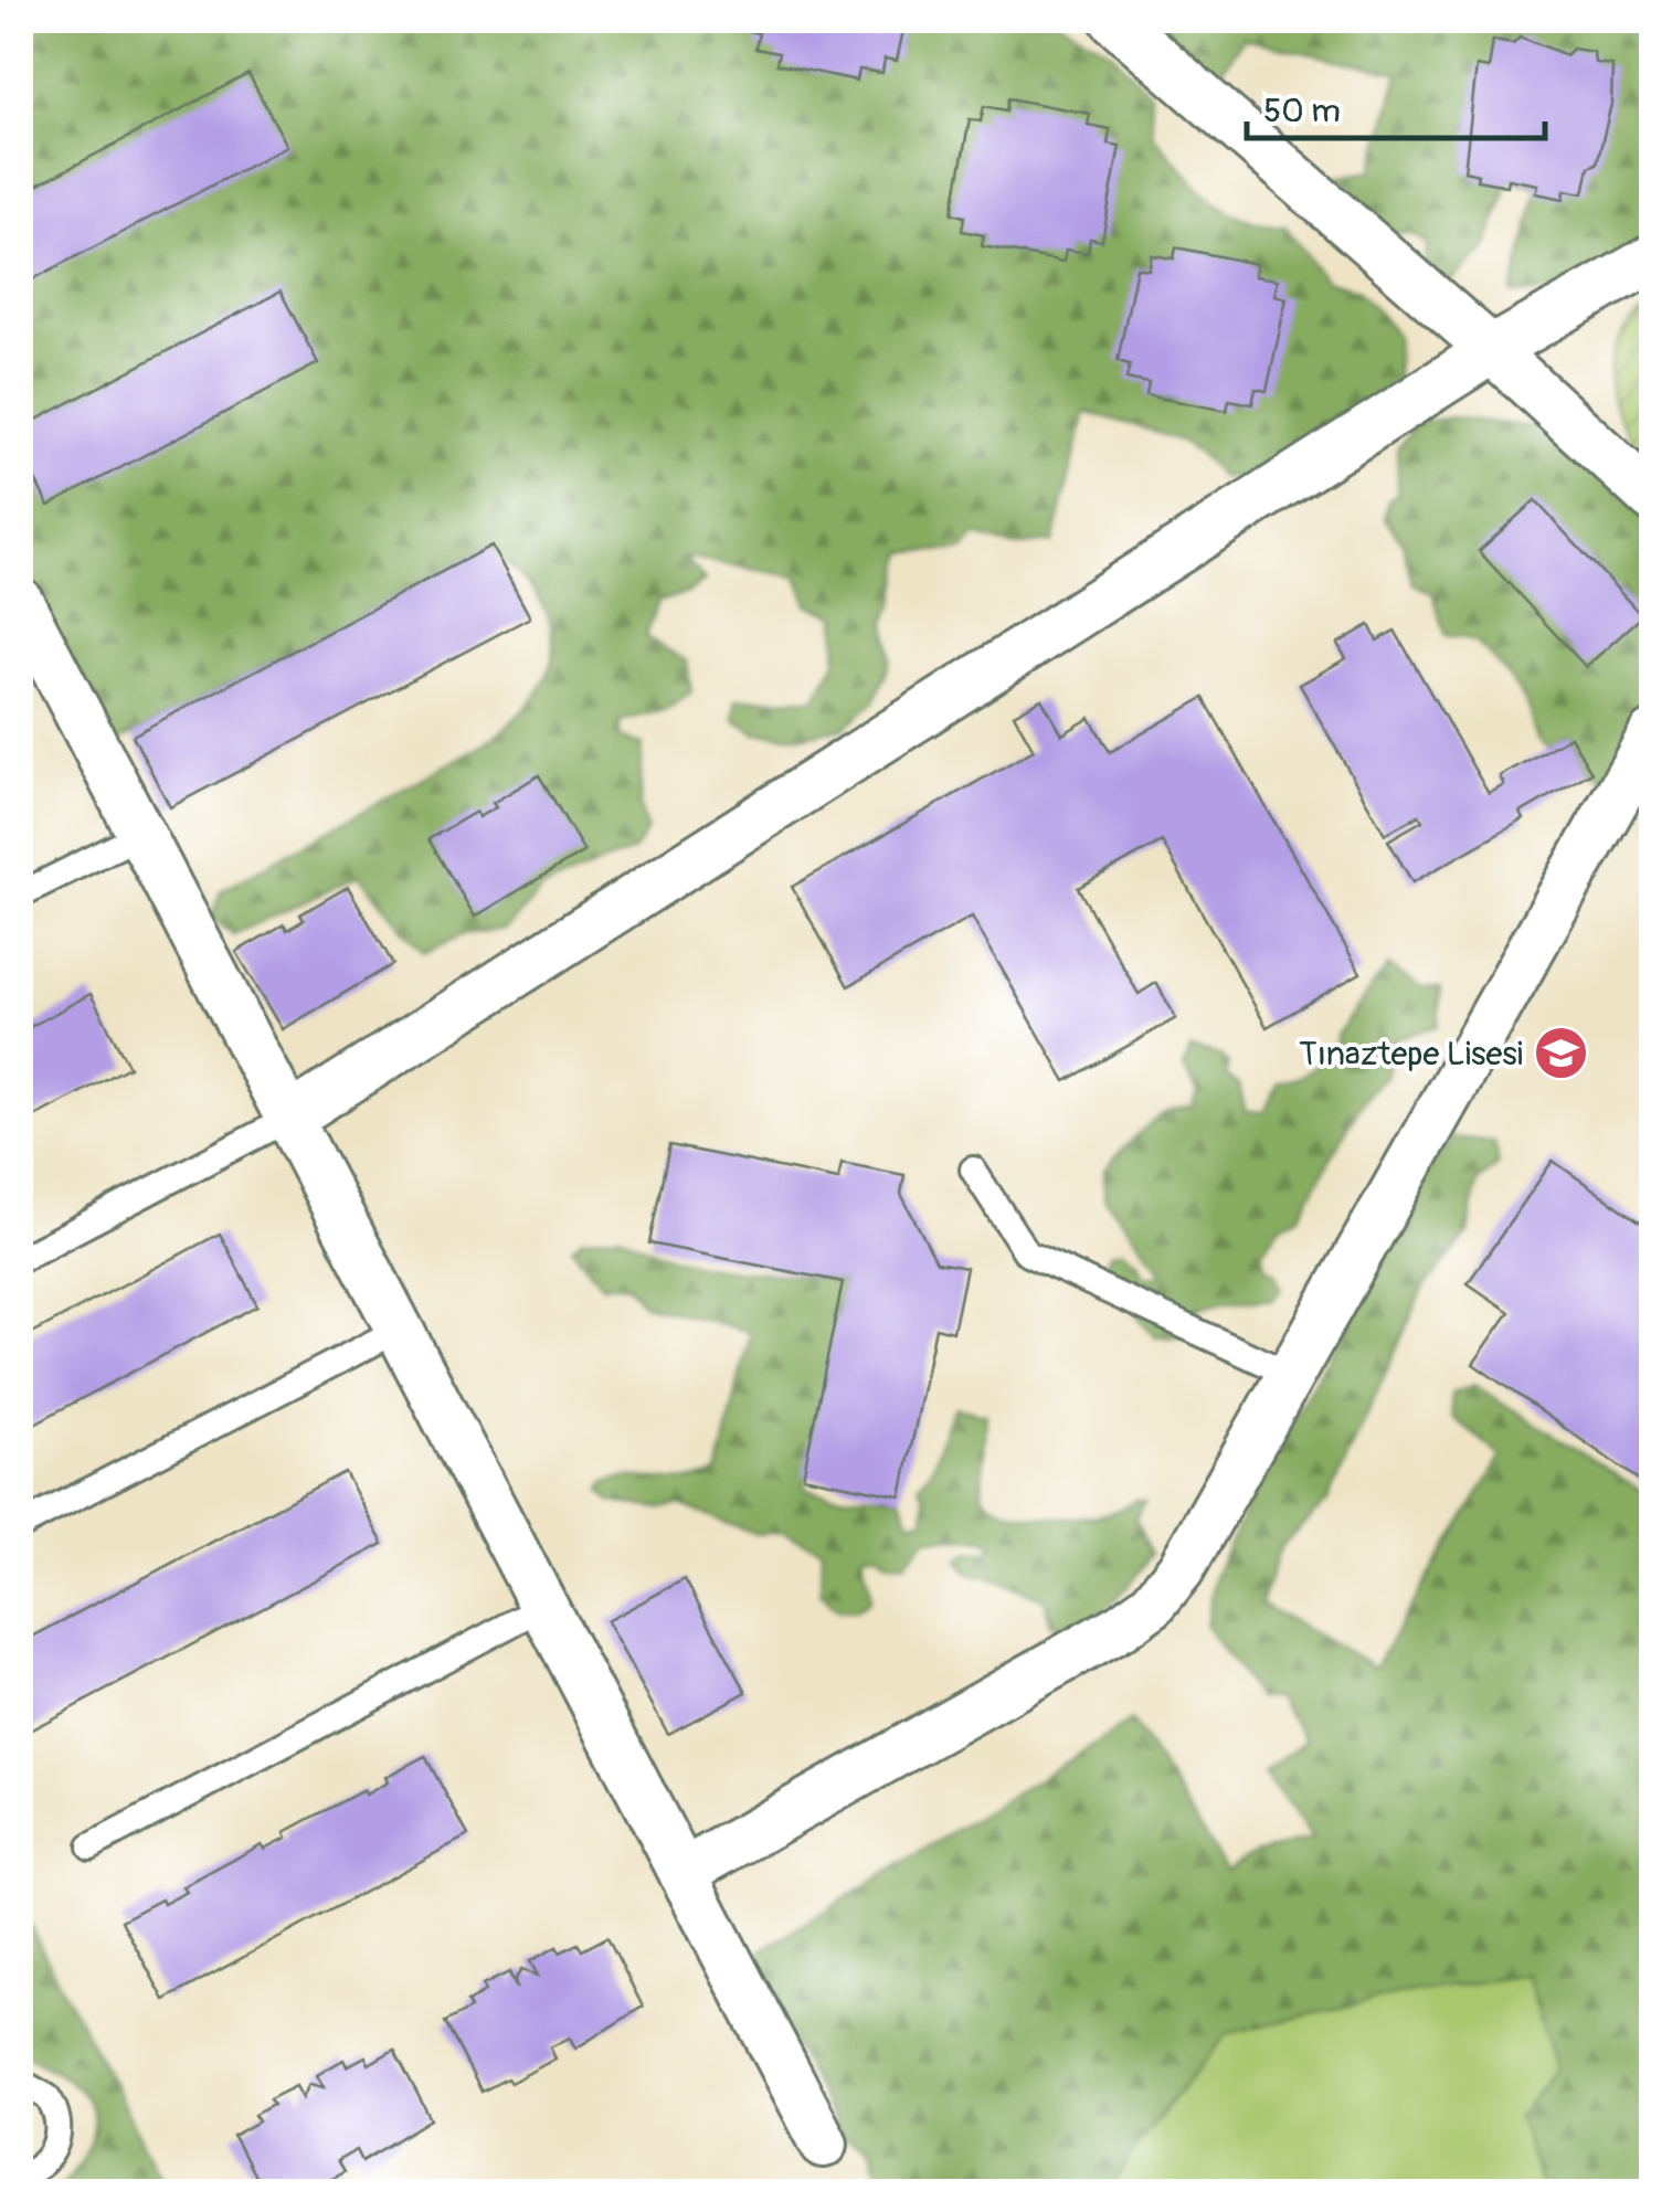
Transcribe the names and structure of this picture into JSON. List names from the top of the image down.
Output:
{
  "places": {
    "school or university": ["Tınaztepe Lisesi"]
  },
  "scale_bar": "50 m"
}
